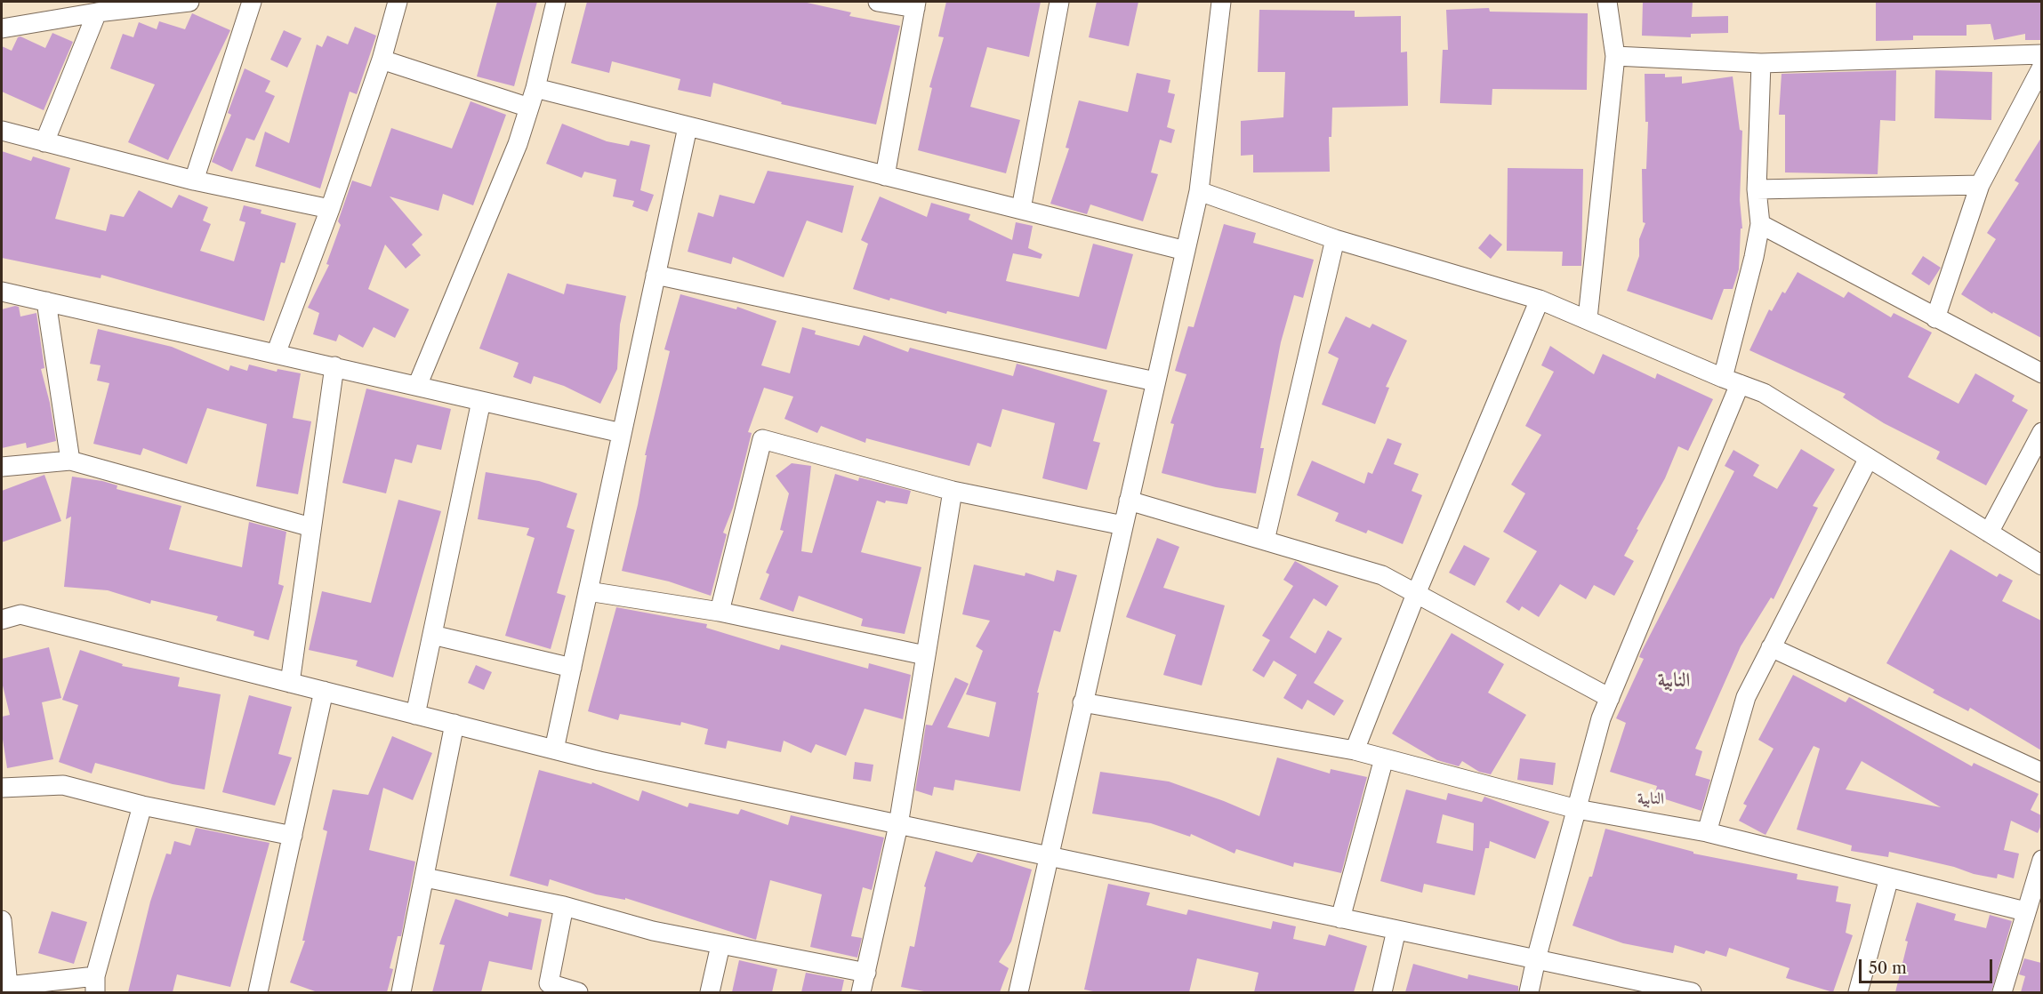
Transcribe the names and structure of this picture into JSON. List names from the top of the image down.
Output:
{
  "districts": ["النابية", "النابية"],
  "scale_bar": "50 m"
}
